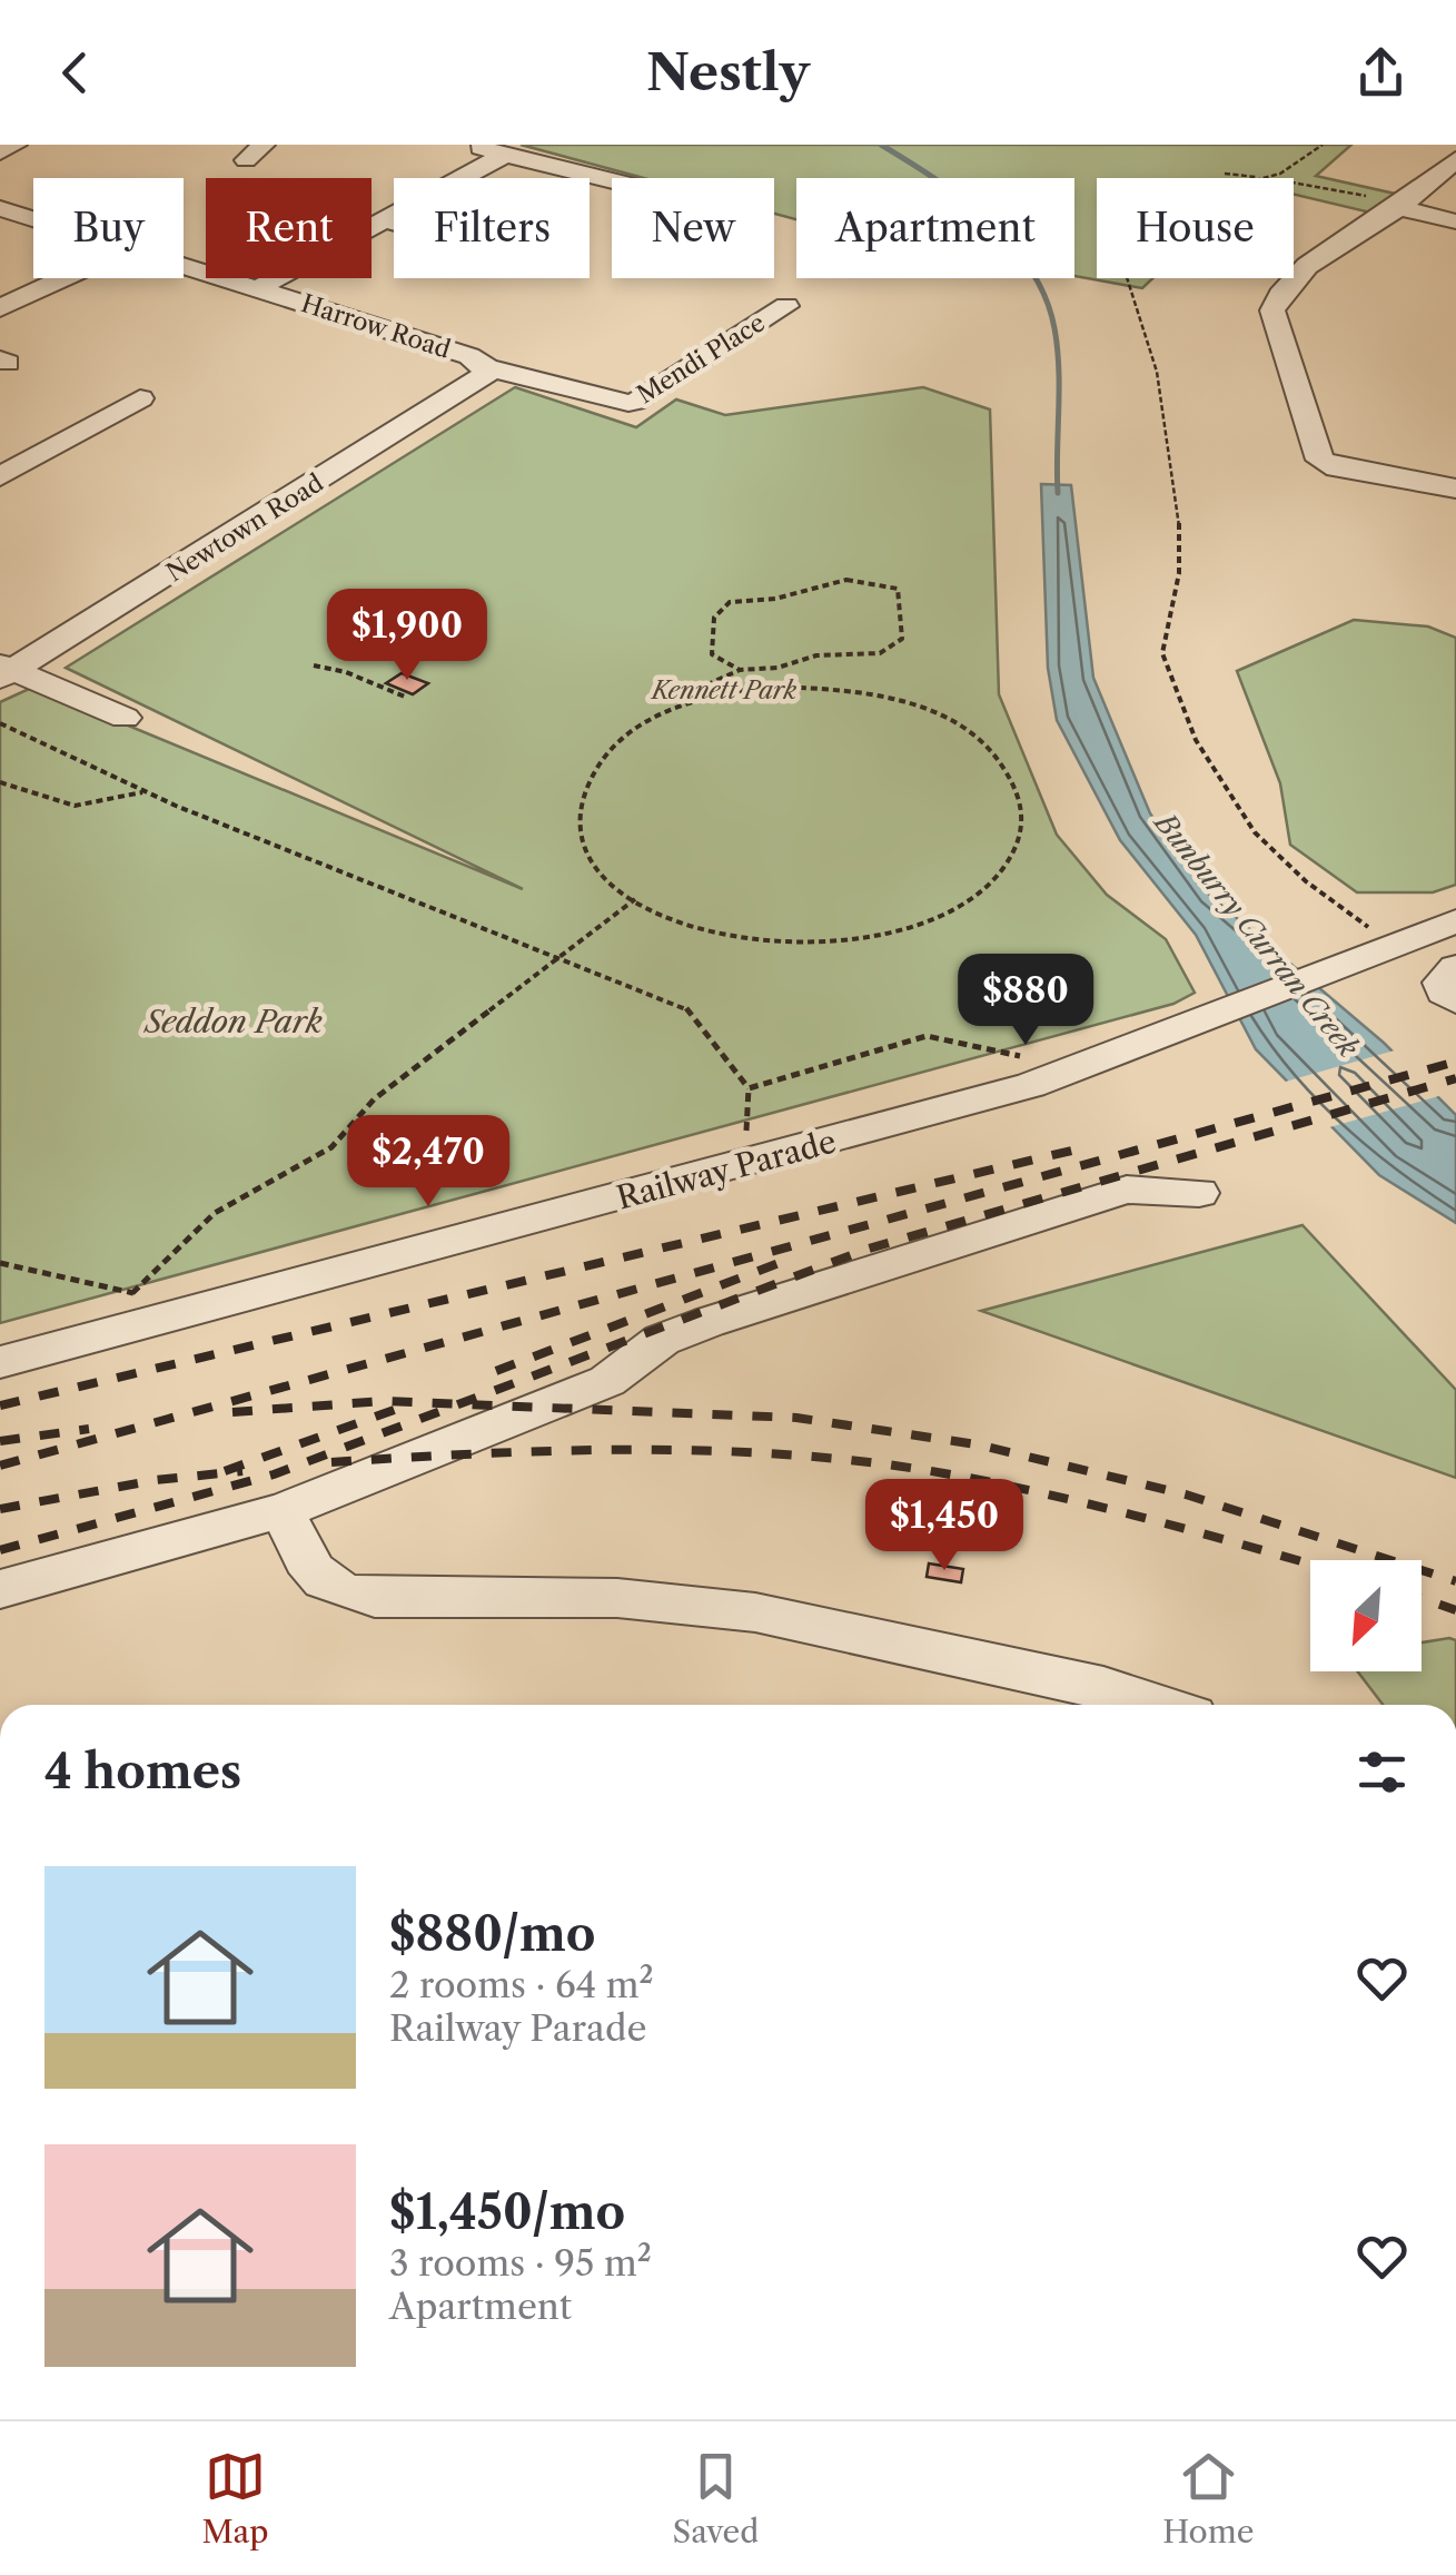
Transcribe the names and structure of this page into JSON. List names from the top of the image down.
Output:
{
  "streets": {
    "street": [
      "Harrow Road",
      "Mendi Place",
      "Newtown Road",
      "Railway Parade"
    ]
  },
  "crossings": [
    ["Harrow Road", "Mendi Place"],
    ["Harrow Road", "Newtown Road"],
    ["Mendi Place", "Newtown Road"]
  ],
  "water": ["Bunburry Curran Creek"],
  "parks": ["Kennett Park", "Seddon Park"],
  "north": "bottom left",
  "page": {
    "header": "Nestly",
    "chip": [
      "Buy",
      "Rent",
      "Filters",
      "New",
      "Apartment",
      "House"
    ],
    "price": [
      "$1,900",
      "$880",
      "$2,470",
      "$1,450"
    ],
    "heading": "4 homes",
    "list": [
      {
        "name": "$880/mo",
        "note": "2 rooms · 64 m² · Railway Parade"
      },
      {
        "name": "$1,450/mo",
        "note": "3 rooms · 95 m² · Apartment"
      }
    ],
    "tabs": ["Map", "Saved", "Home"]
  }
}
